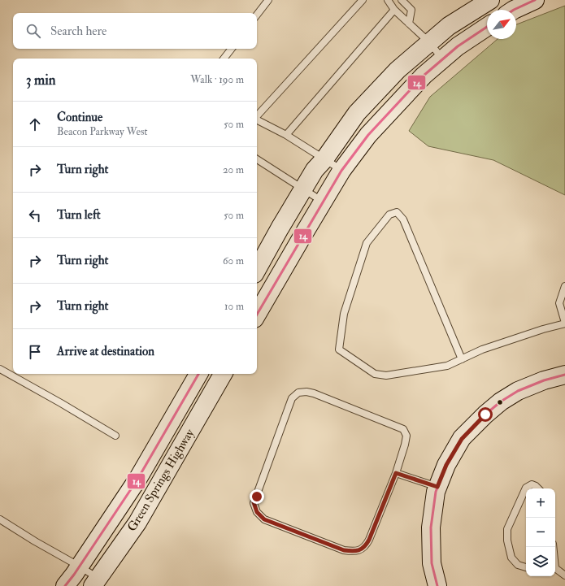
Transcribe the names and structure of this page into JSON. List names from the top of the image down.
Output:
{
  "streets": {
    "main road": ["Green Springs Highway"]
  },
  "lines": ["transit line 14"],
  "north": "top right",
  "page": {
    "search": "Search here",
    "heading": ["3 min", "Walk · 190 m"],
    "list": [
      ["Continue", "Beacon Parkway West", "50 m"],
      ["Turn right", "20 m"],
      ["Turn left", "50 m"],
      ["Turn right", "60 m"],
      ["Turn right", "10 m"],
      "Arrive at destination"
    ],
    "map_buttons": ["+", "−"]
  }
}
